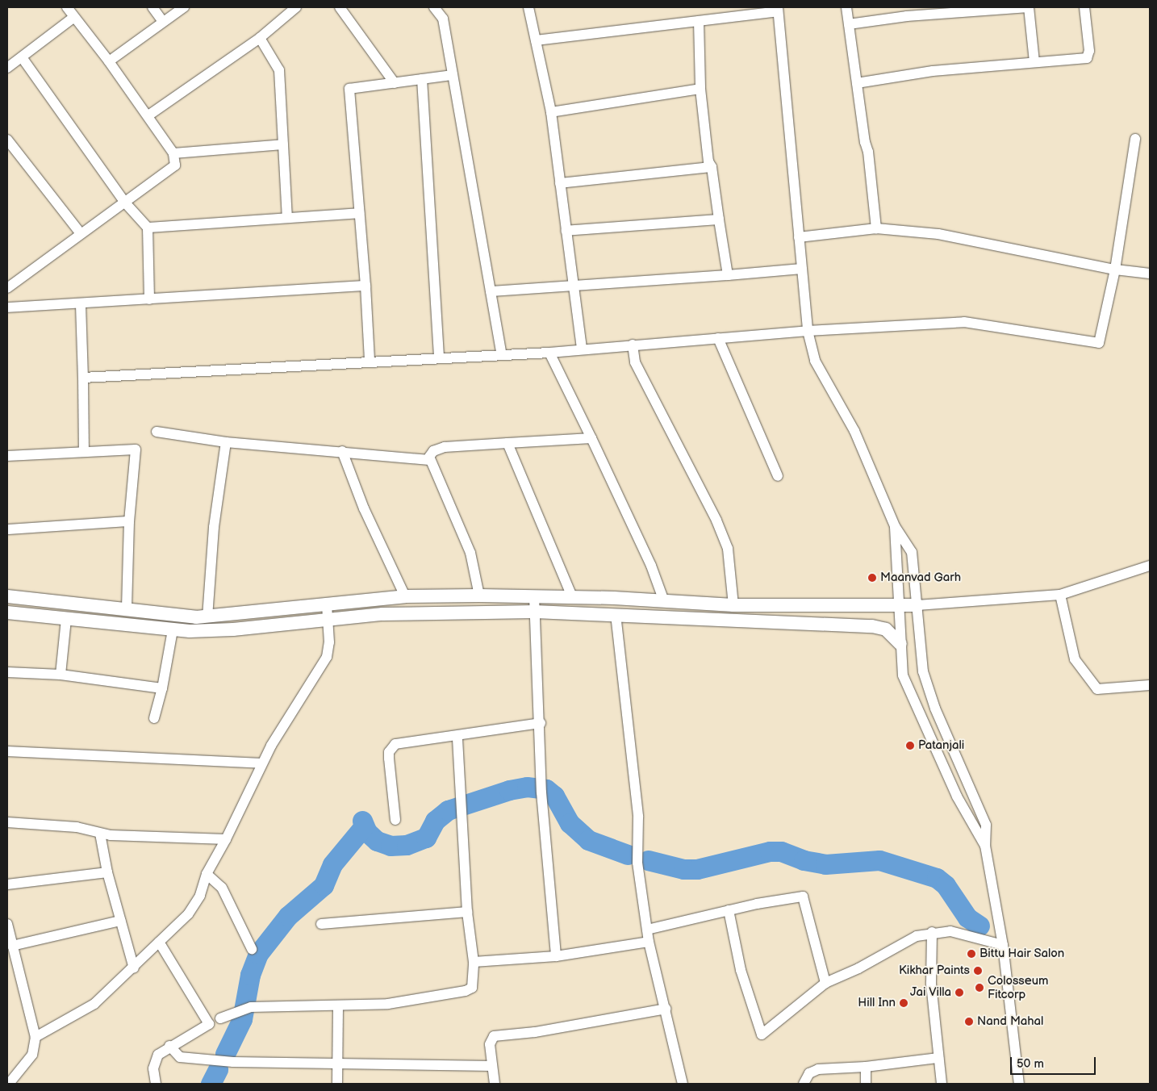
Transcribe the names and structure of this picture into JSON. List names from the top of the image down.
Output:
{
  "places": [
    "Maanvad Garh",
    "Patanjali",
    "Bittu Hair Salon",
    "Kikhar Paints",
    "Colosseum Fitcorp",
    "Jai Villa",
    "Hill Inn",
    "Nand Mahal"
  ],
  "scale_bar": "50 m"
}
